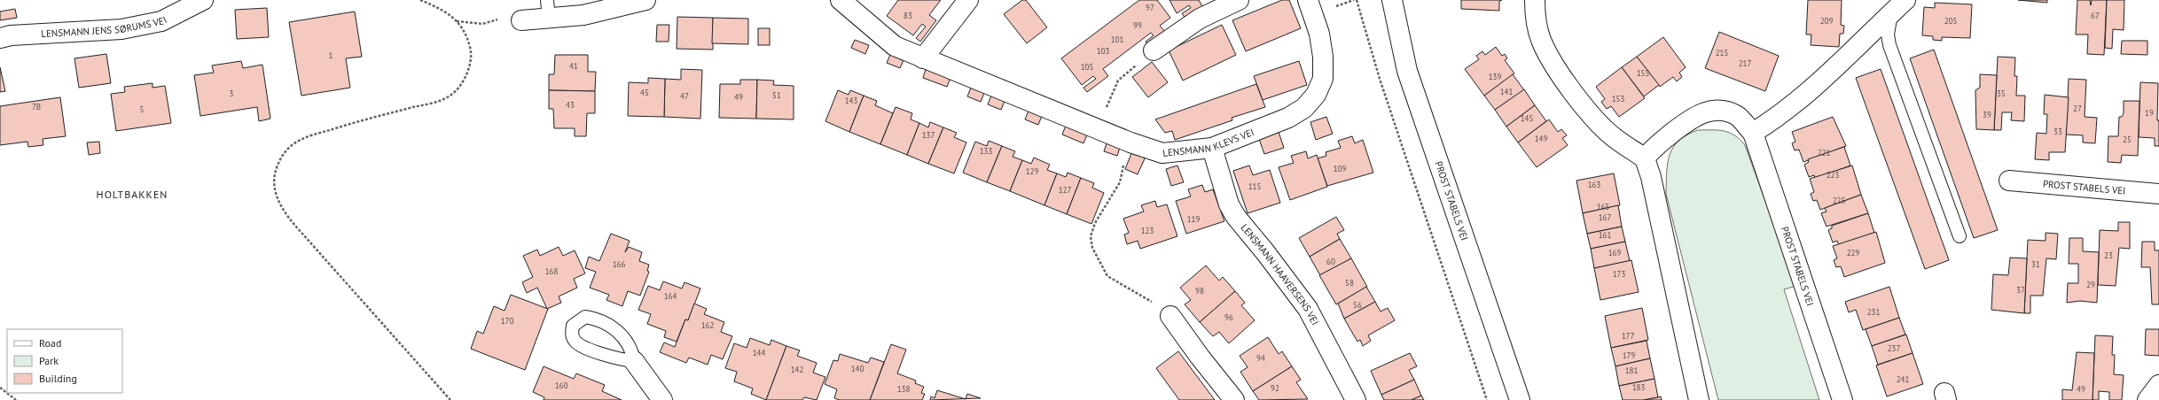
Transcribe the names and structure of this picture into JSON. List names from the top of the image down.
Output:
{
  "streets": {
    "street": [
      "LENSMANN JENS SØRUMS VEI",
      "LENSMANN KLEVS VEI",
      "PROST STABELS VEI",
      "LENSMANN HAAVERSENS VEI"
    ]
  },
  "crossings": [
    ["LENSMANN KLEVS VEI", "LENSMANN HAAVERSENS VEI"]
  ],
  "districts": ["HOLTBAKKEN"],
  "house_numbers": [
    "97",
    "83",
    "67",
    "209",
    "205",
    "99",
    "101",
    "103",
    "215",
    "1",
    "217",
    "41",
    "105",
    "155",
    "139",
    "141",
    "45",
    "3",
    "35",
    "51",
    "47",
    "49",
    "153",
    "143",
    "43",
    "7B",
    "27",
    "5",
    "19",
    "39",
    "145",
    "33",
    "137",
    "149",
    "25",
    "133",
    "221",
    "109",
    "129",
    "223",
    "163",
    "115",
    "127",
    "225",
    "165",
    "167",
    "119",
    "123",
    "161",
    "169",
    "229",
    "23",
    "60",
    "166",
    "31",
    "168",
    "173",
    "58",
    "29",
    "37",
    "98",
    "164",
    "56",
    "231",
    "96",
    "170",
    "162",
    "177",
    "237",
    "144",
    "179",
    "94",
    "140",
    "142",
    "181",
    "241",
    "160",
    "183",
    "92",
    "138",
    "49"
  ],
  "legend": ["Road", "Park", "Building"]
}
